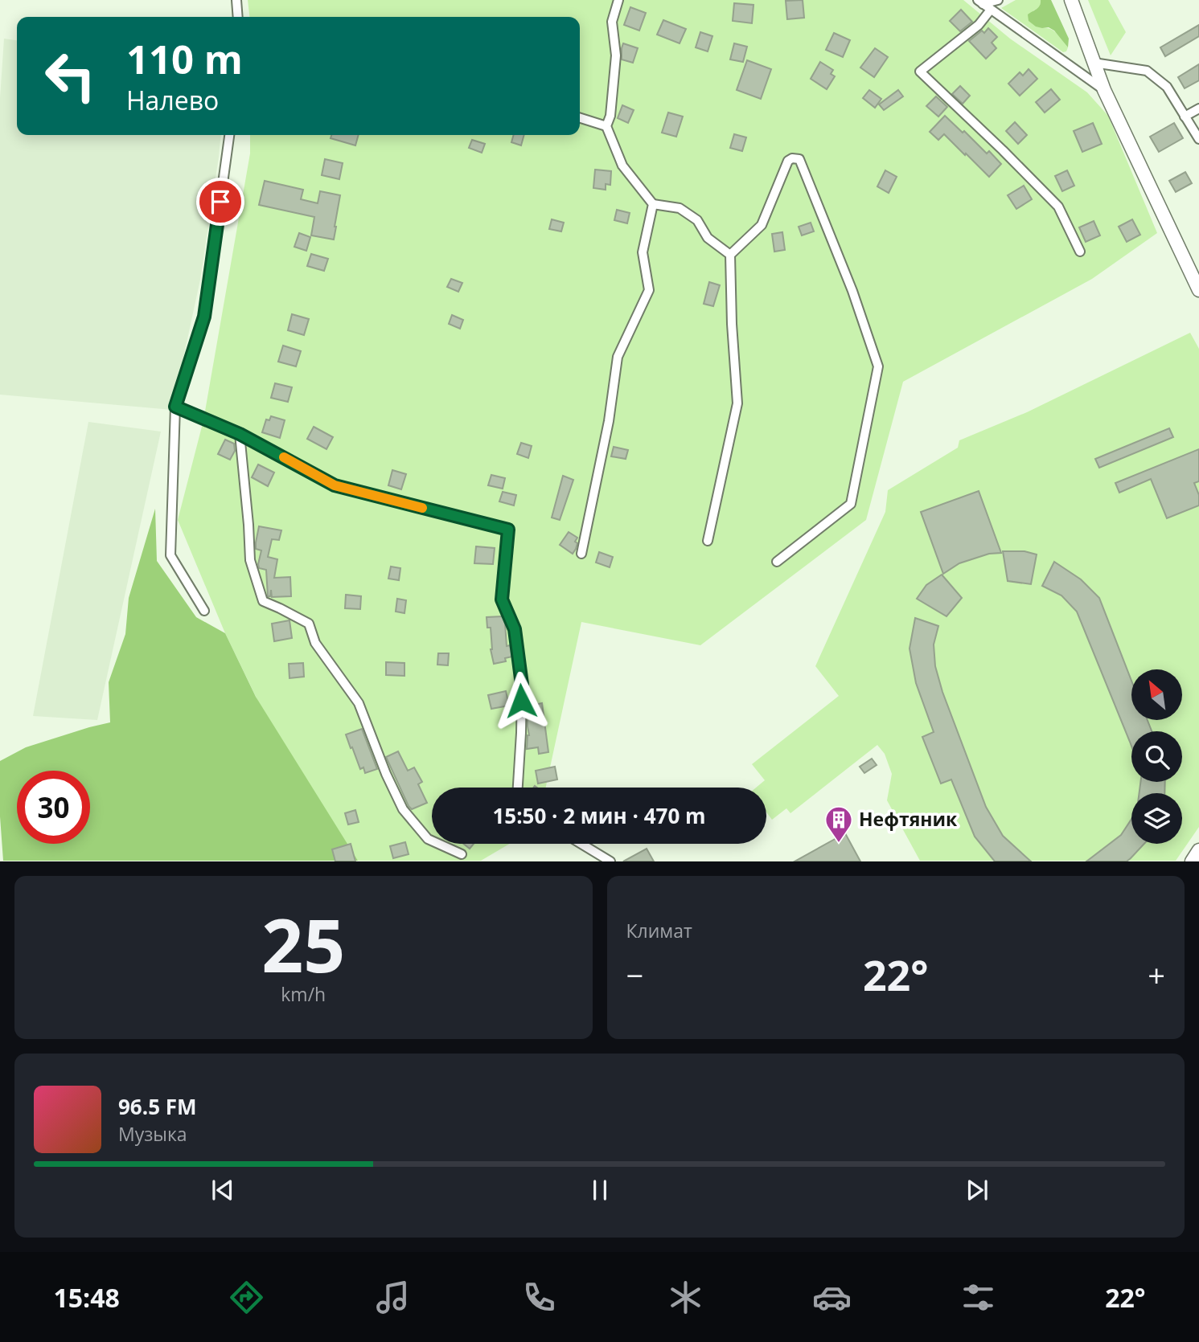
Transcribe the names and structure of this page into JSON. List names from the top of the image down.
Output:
{
  "places": {
    "building": ["Нефтяник"]
  },
  "north": "top left",
  "page": {
    "turn": ["110 m", "Налево"],
    "limit": "30",
    "trip": "15:50 · 2 мин · 470 m",
    "tile": [
      ["25", "km/h"],
      "Климат"
    ],
    "heat": ["−", "22°", "+"],
    "song": ["96.5 FM", "Музыка"],
    "tabs": ["15:48", "22°"]
  }
}
